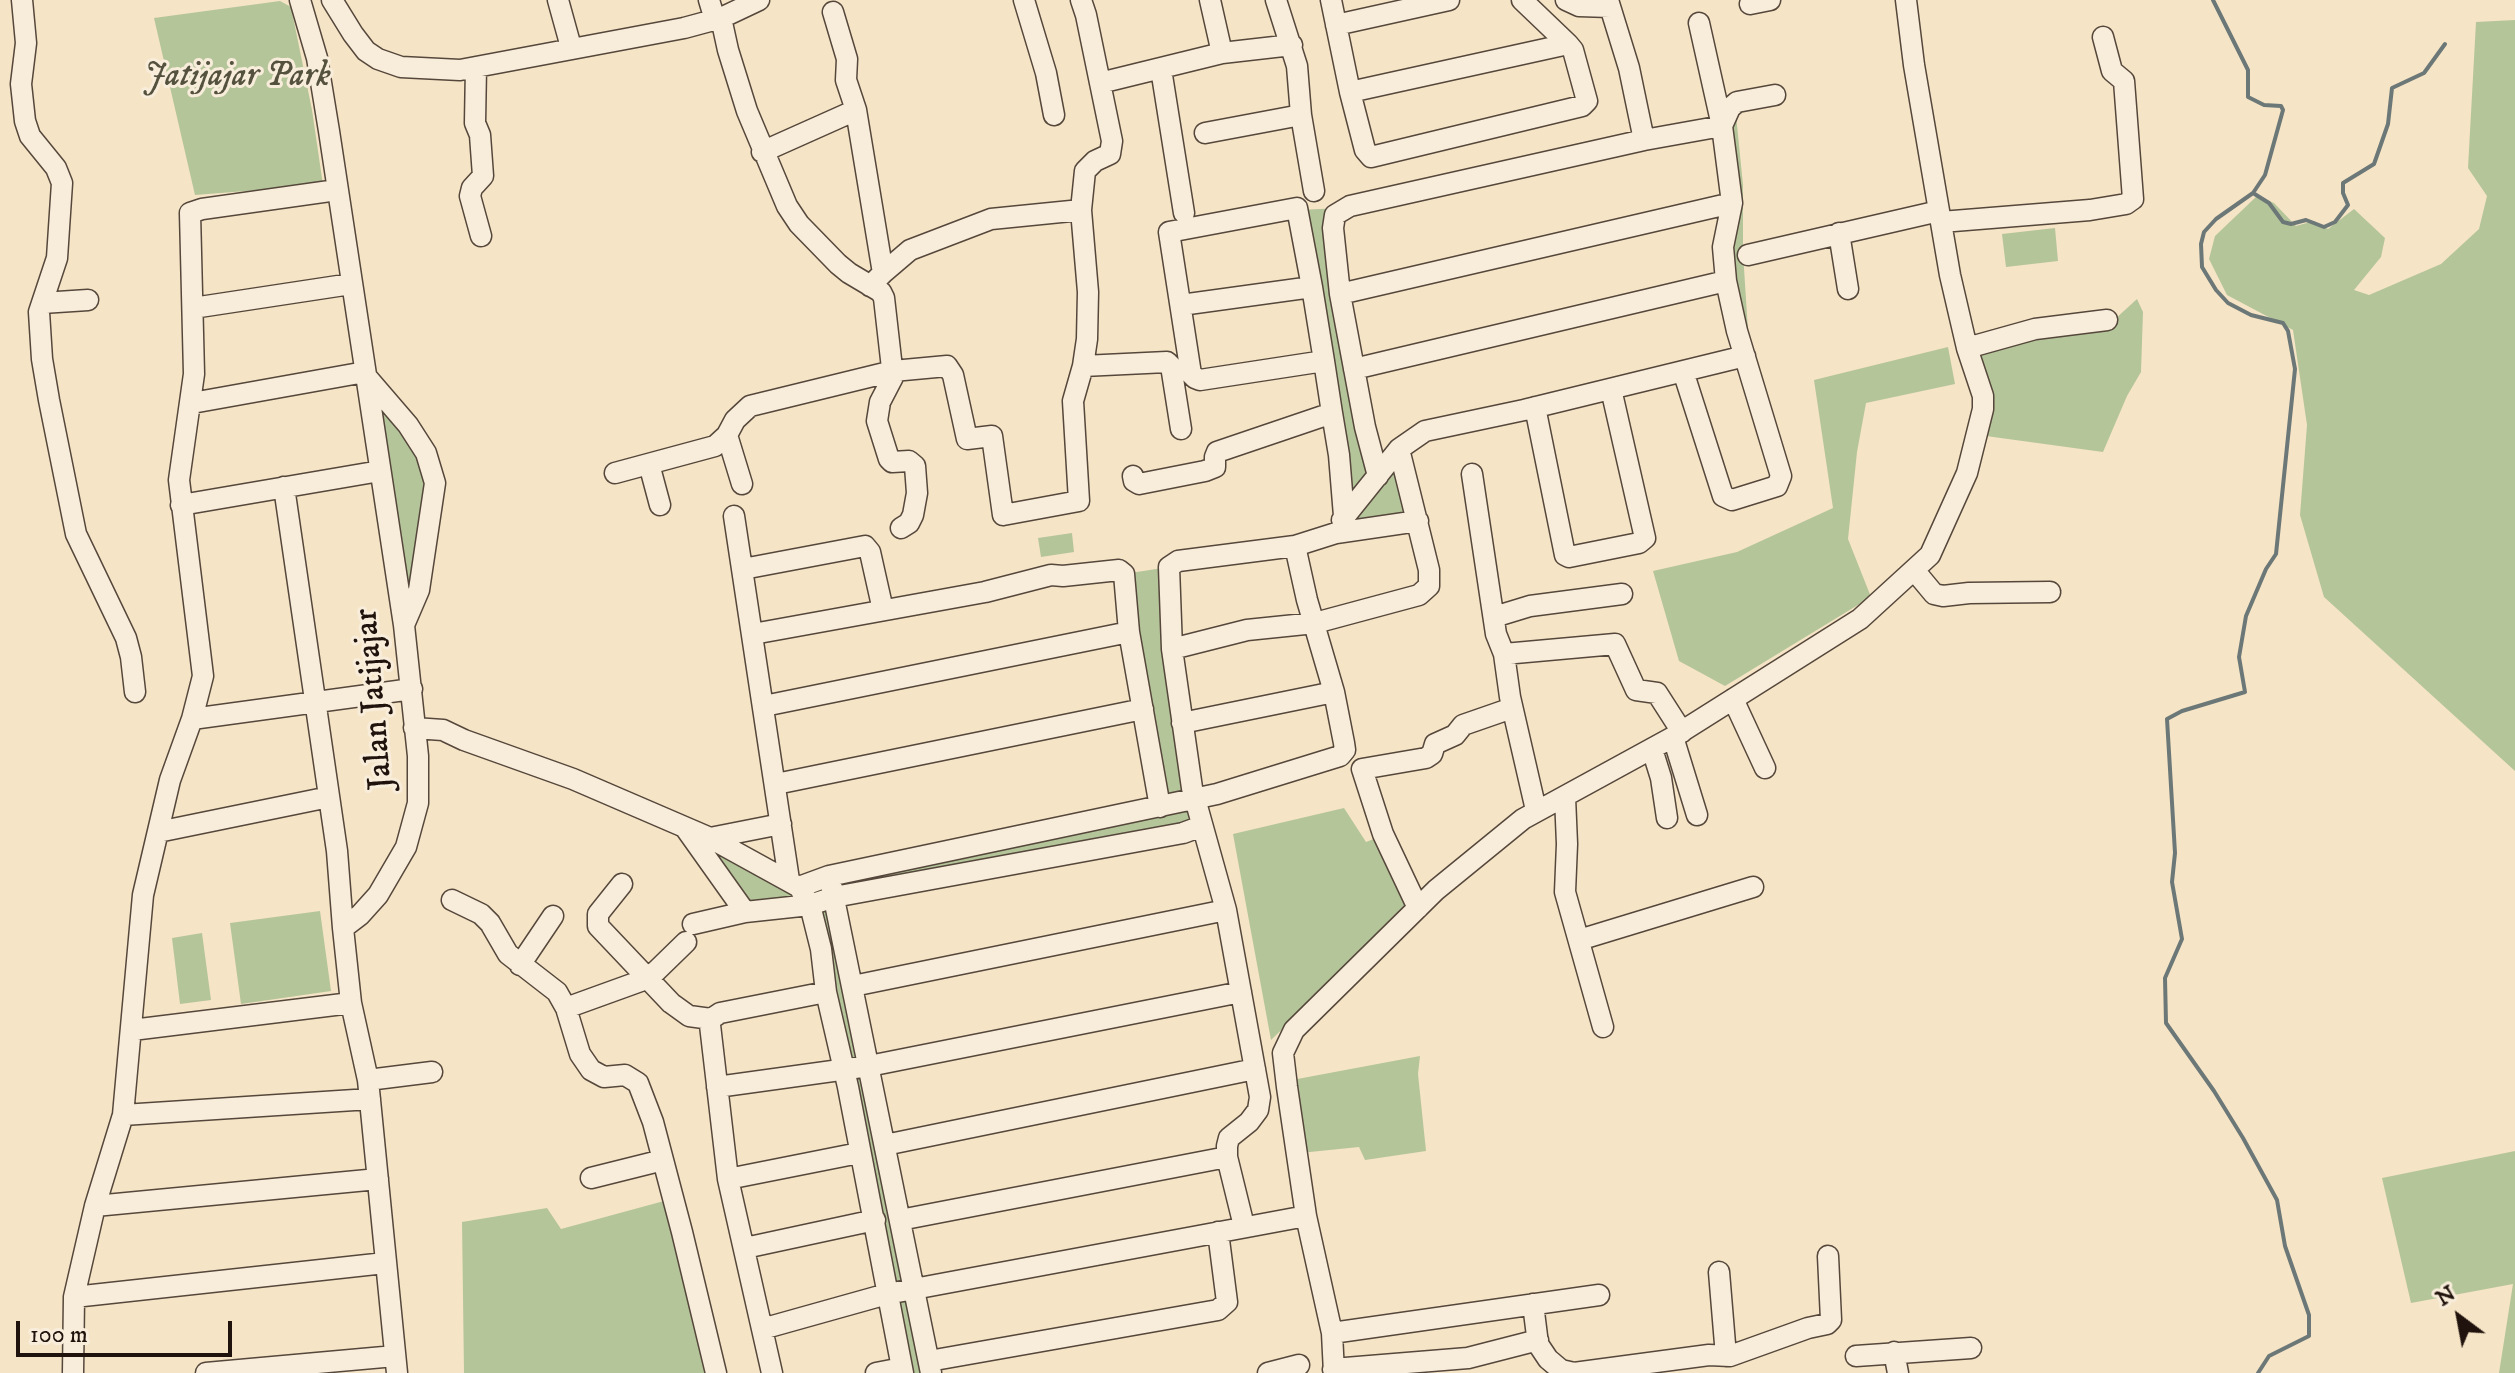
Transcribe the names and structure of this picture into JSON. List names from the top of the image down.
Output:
{
  "streets": {
    "street": ["Jalan Jatijajar"]
  },
  "parks": ["Jatijajar Park"],
  "scale_bar": "100 m",
  "north": "top left"
}
